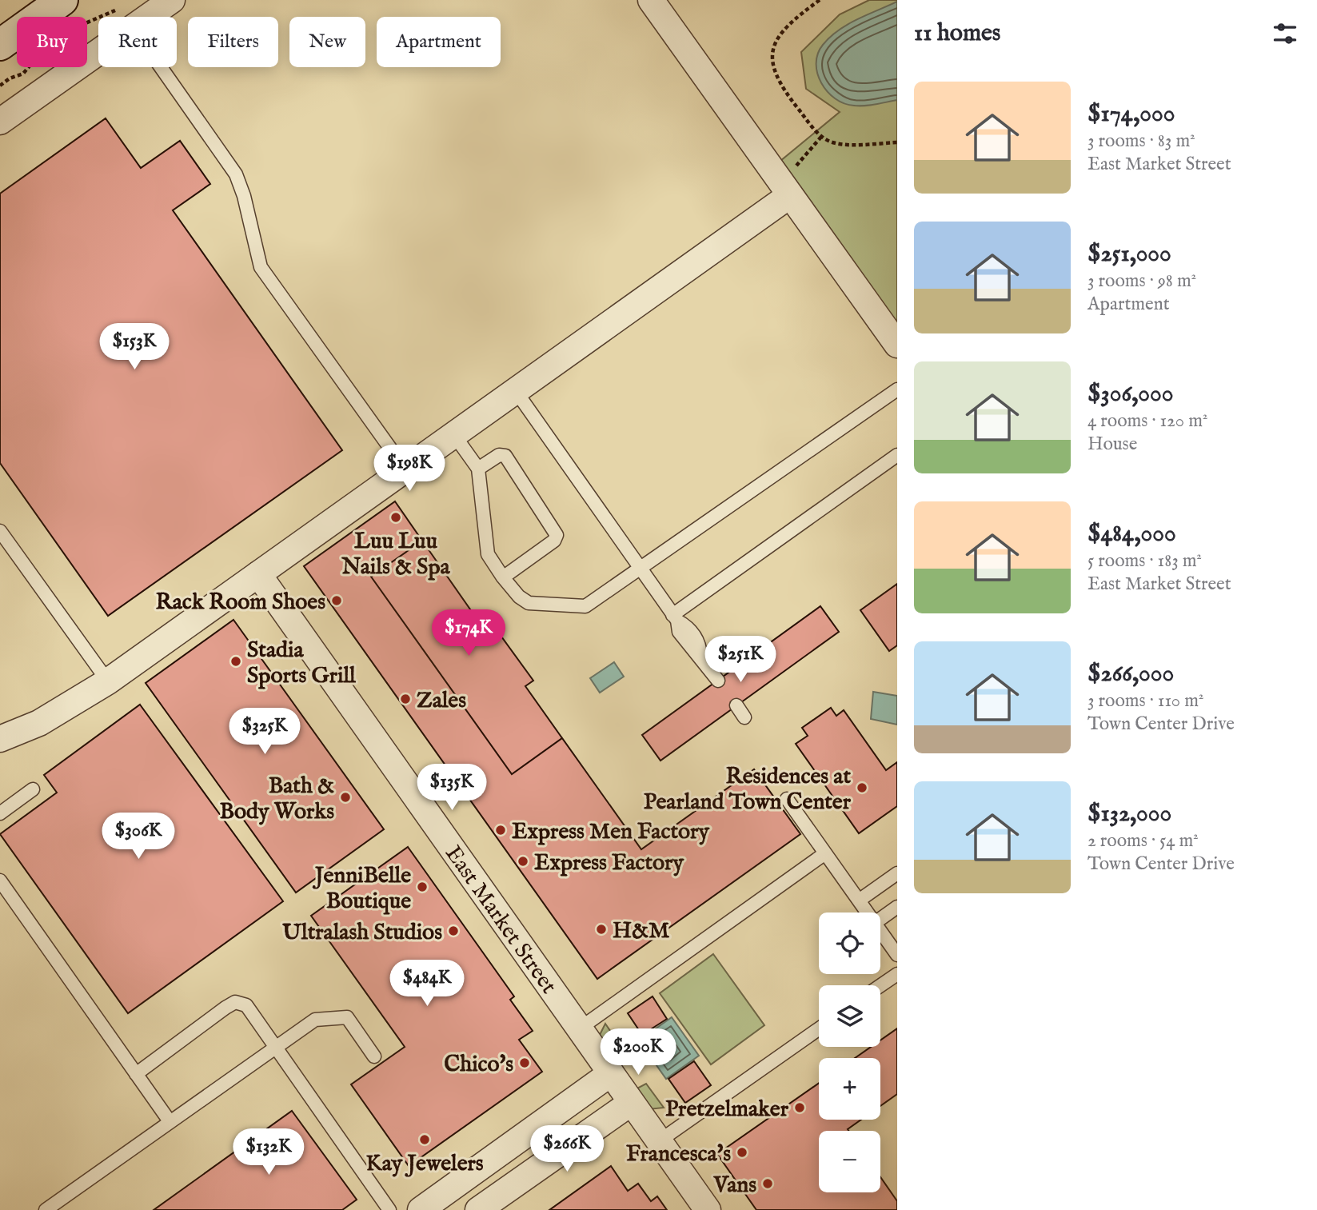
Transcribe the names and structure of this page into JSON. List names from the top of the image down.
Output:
{
  "streets": {
    "street": ["East Market Street"]
  },
  "places": [
    "Luu Luu Nails & Spa",
    "Rack Room Shoes",
    "Stadia Sports Grill",
    "Zales",
    "Residences at Pearland Town Center",
    "Bath & Body Works",
    "Express Men Factory",
    "Express Factory",
    "JenniBelle Boutique",
    "H&M",
    "Ultralash Studios",
    "Chico's",
    "Pretzelmaker",
    "Kay Jewelers",
    "Francesca's",
    "Vans"
  ],
  "page": {
    "heading": "11 homes",
    "chip": [
      "Buy",
      "Rent",
      "Filters",
      "New",
      "Apartment"
    ],
    "list": [
      {
        "name": "$174,000",
        "note": "3 rooms · 83 m² · East Market Street"
      },
      {
        "name": "$251,000",
        "note": "3 rooms · 98 m² · Apartment"
      },
      {
        "name": "$306,000",
        "note": "4 rooms · 120 m² · House"
      },
      {
        "name": "$484,000",
        "note": "5 rooms · 183 m² · East Market Street"
      },
      {
        "name": "$266,000",
        "note": "3 rooms · 110 m² · Town Center Drive"
      },
      {
        "name": "$132,000",
        "note": "2 rooms · 54 m² · Town Center Drive"
      }
    ],
    "price": [
      "$153K",
      "$198K",
      "$174K",
      "$251K",
      "$325K",
      "$135K",
      "$306K",
      "$484K",
      "$200K",
      "$266K",
      "$132K"
    ],
    "map_buttons": ["+", "−"]
  }
}
